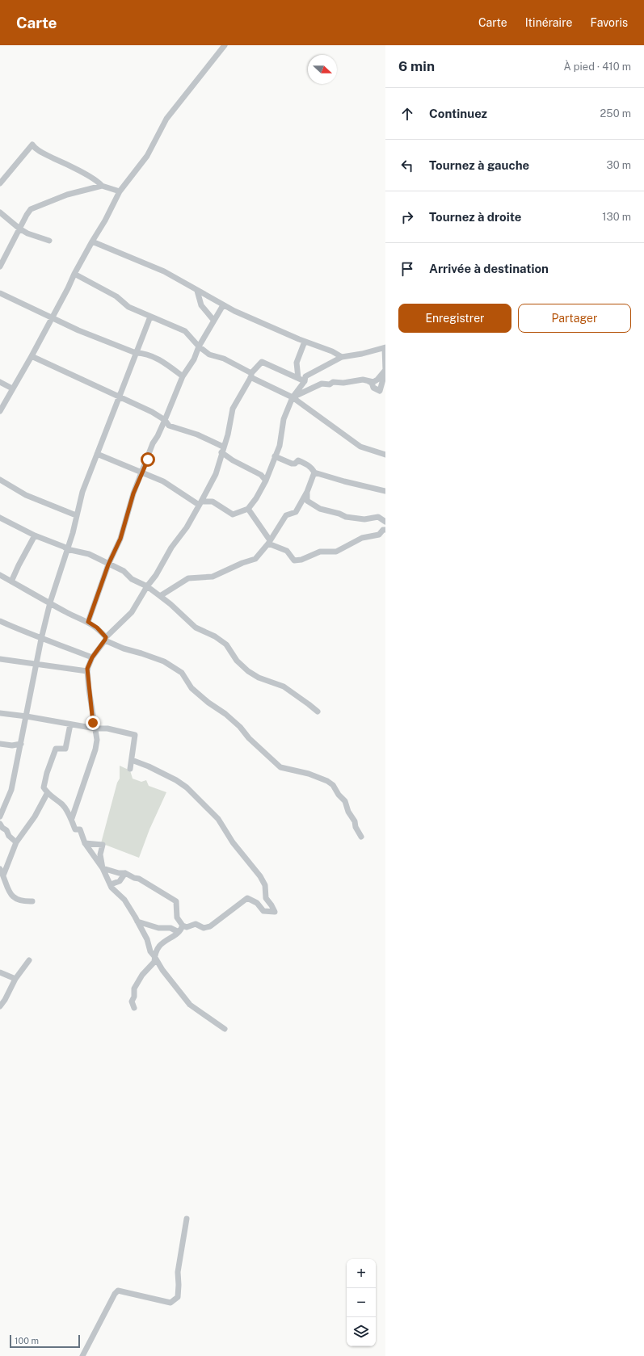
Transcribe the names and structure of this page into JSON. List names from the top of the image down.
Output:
{
  "scale_bar": "100 m",
  "north": "right",
  "page": {
    "header": "Carte",
    "nav": ["Carte", "Itinéraire", "Favoris"],
    "heading": ["6 min", "À pied · 410 m"],
    "list": [
      ["Continuez", "250 m"],
      ["Tournez à gauche", "30 m"],
      ["Tournez à droite", "130 m"],
      "Arrivée à destination"
    ],
    "buttons": ["Enregistrer", "Partager"],
    "map_buttons": ["+", "−"],
    "scale": "100 m"
  }
}
